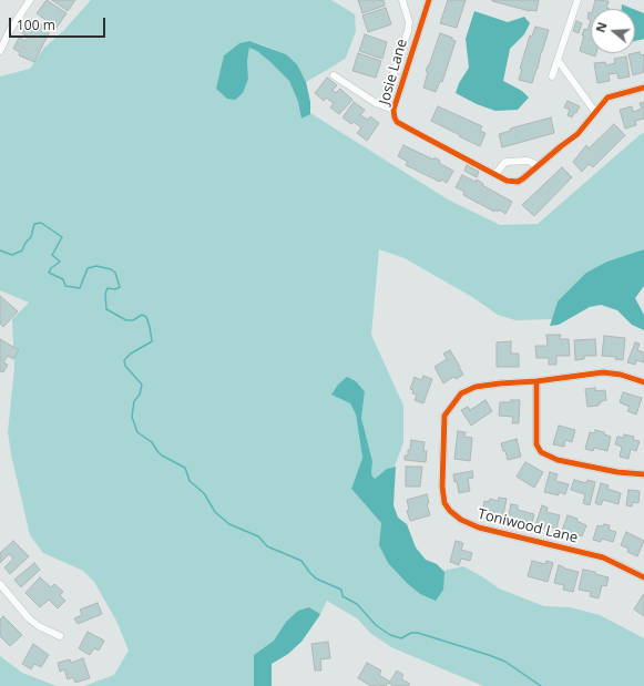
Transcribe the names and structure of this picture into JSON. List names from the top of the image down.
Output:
{
  "streets": {
    "street": ["Josie Lane", "Toniwood Lane"]
  },
  "scale_bar": "100 m",
  "north": "left"
}
